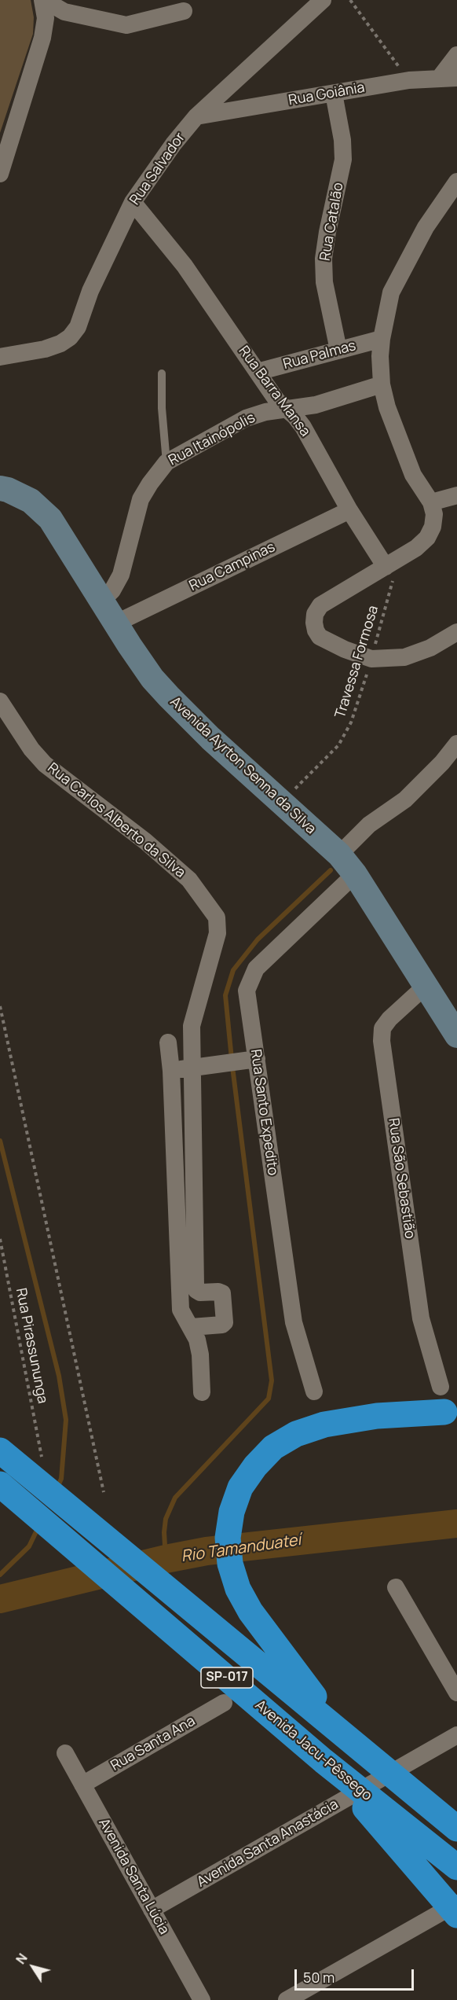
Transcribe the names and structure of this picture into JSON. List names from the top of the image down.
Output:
{
  "streets": {
    "highway": ["SP-017", "Avenida Jacu-Pêssego"],
    "main road": ["Avenida Ayrton Senna da Silva"],
    "street": [
      "Rua Goiânia",
      "Rua Salvador",
      "Rua Catalão",
      "Rua Palmas",
      "Rua Barra Mansa",
      "Rua Itainópolis",
      "Rua Campinas",
      "Rua Carlos Alberto da Silva",
      "Rua Santo Expedito",
      "Rua São Sebastião",
      "Rua Santa Ana",
      "Avenida Santa Anastácia",
      "Avenida Santa Lúcia"
    ],
    "path": ["Travessa Formosa", "Rua Pirassununga"]
  },
  "crossings": [
    ["Rua Goiânia", "Rua Salvador"],
    ["Rua Goiânia", "Rua Catalão"],
    ["Rua Salvador", "Rua Barra Mansa"],
    ["Rua Catalão", "Rua Palmas"],
    ["Rua Palmas", "Rua Barra Mansa"],
    ["Rua Barra Mansa", "Rua Itainópolis"],
    ["Rua Barra Mansa", "Rua Campinas"],
    ["Rua Barra Mansa", "Travessa Formosa"],
    ["Rua Itainópolis", "Avenida Ayrton Senna da Silva"],
    ["Rua Campinas", "Avenida Ayrton Senna da Silva"],
    ["Travessa Formosa", "Avenida Ayrton Senna da Silva"],
    ["Avenida Ayrton Senna da Silva", "Rua Santo Expedito"],
    ["Avenida Ayrton Senna da Silva", "Rua São Sebastião"],
    ["Rua Santa Ana", "Avenida Santa Lúcia"],
    ["Avenida Santa Anastácia", "Avenida Santa Lúcia"]
  ],
  "water": ["Rio Tamanduateí"],
  "scale_bar": "50 m",
  "north": "top left"
}
